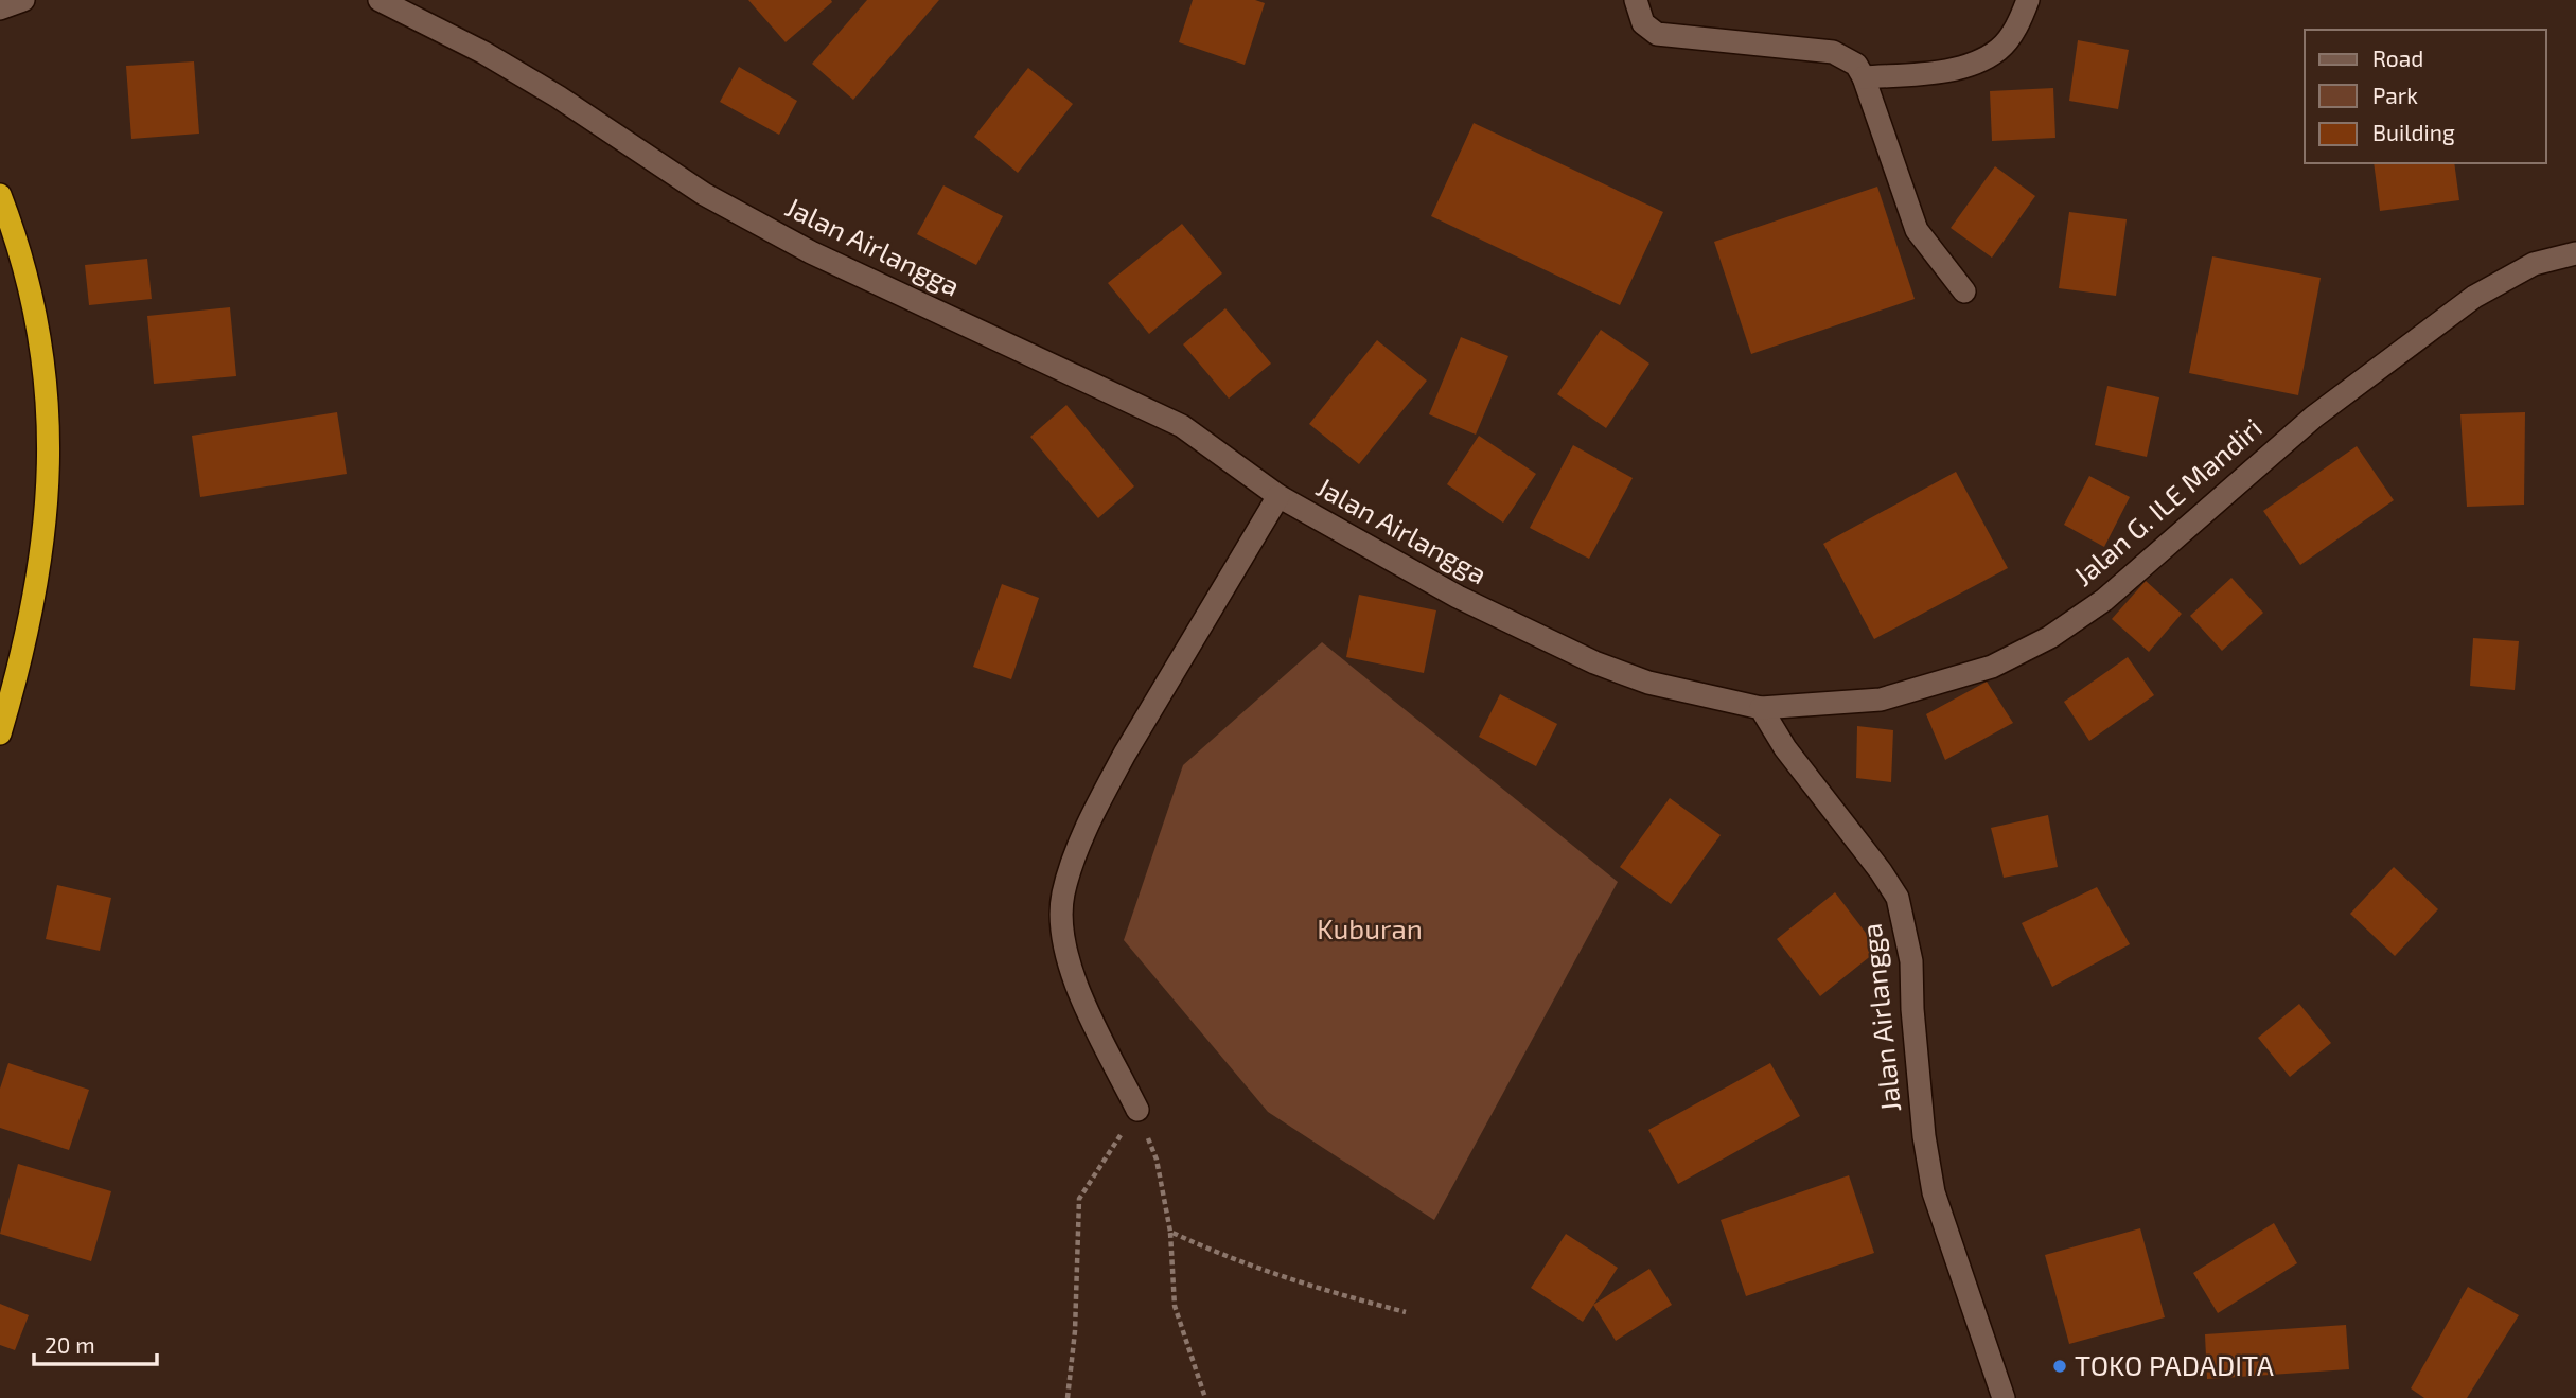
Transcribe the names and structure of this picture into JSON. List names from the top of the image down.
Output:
{
  "streets": {
    "street": ["Jalan Airlangga", "Jalan G. ILE Mandiri"]
  },
  "crossings": [
    ["Jalan Airlangga", "Jalan G. ILE Mandiri"]
  ],
  "parks": ["Kuburan"],
  "places": ["TOKO PADADITA"],
  "legend": ["Road", "Park", "Building"],
  "scale_bar": "20 m"
}
